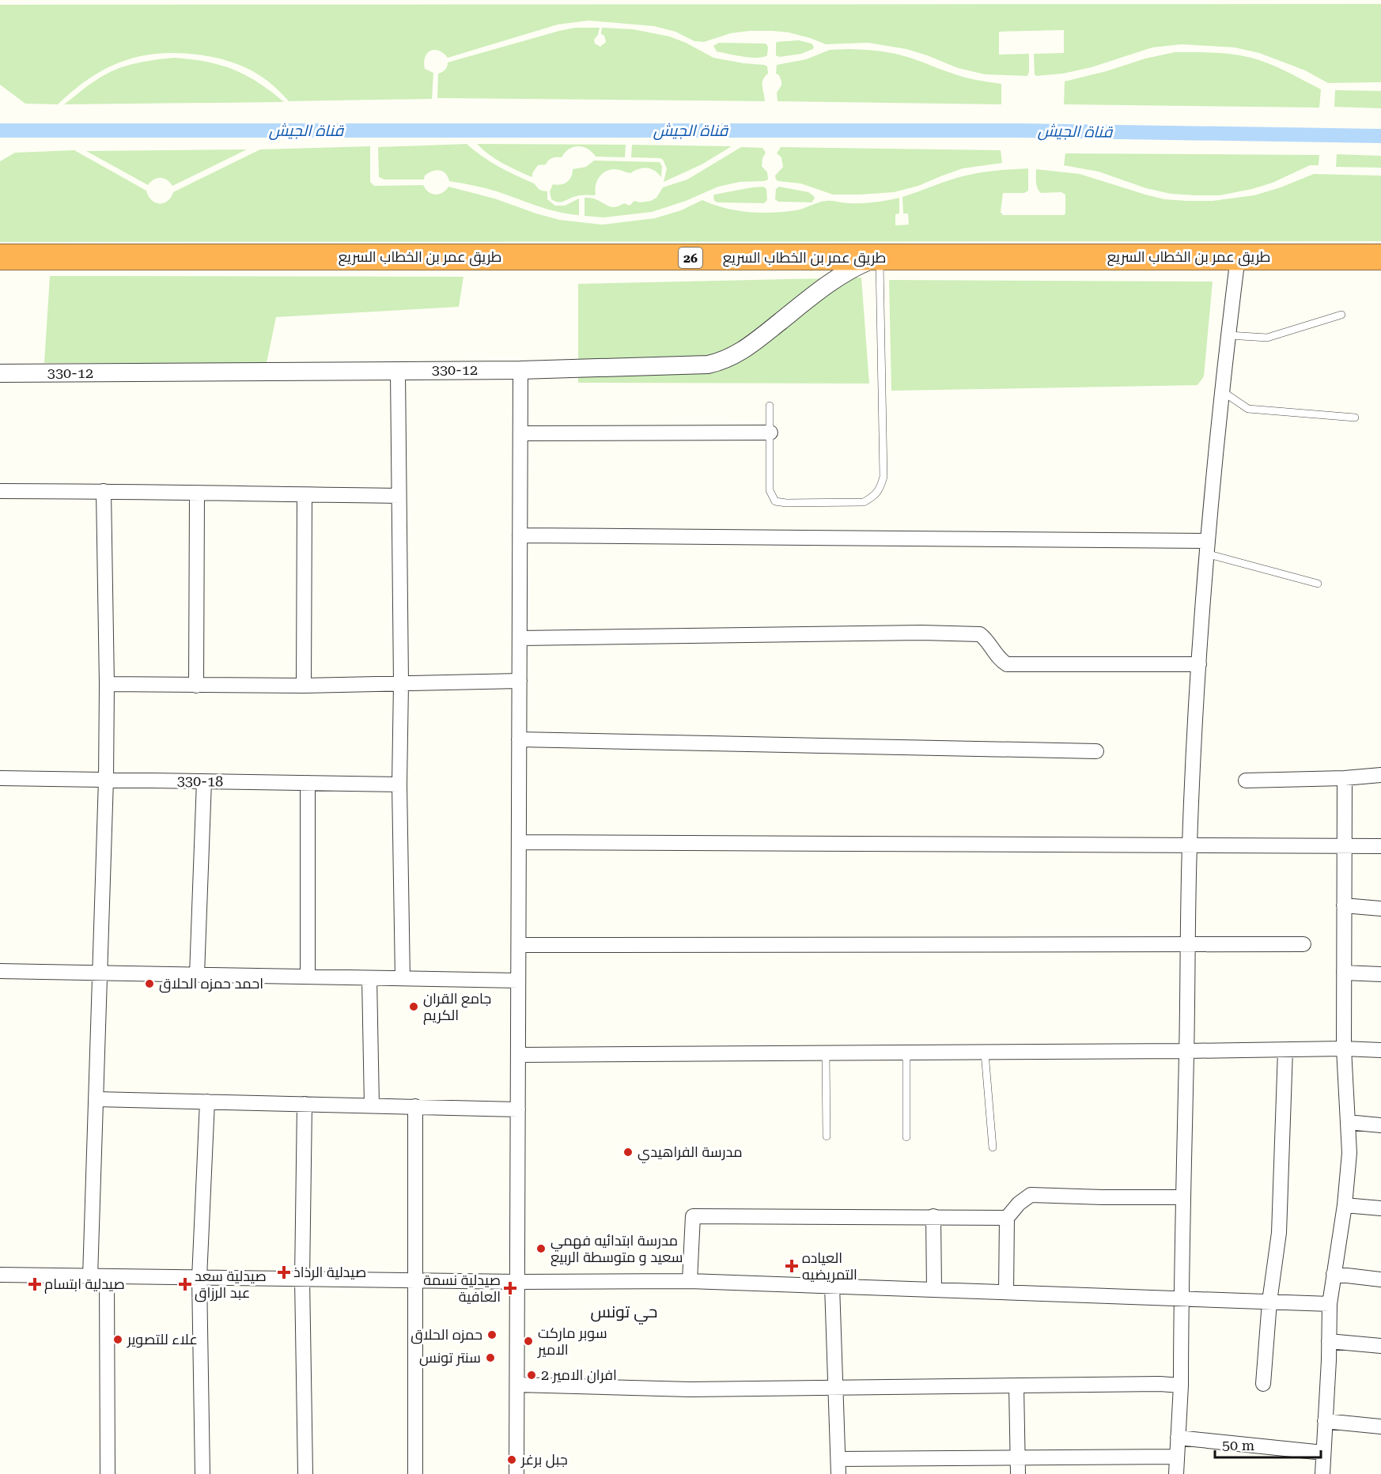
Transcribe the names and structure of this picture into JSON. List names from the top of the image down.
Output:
{
  "streets": {
    "highway": ["طريق عمر بن الخطاب السريع", "26"],
    "street": ["330-12", "330-18"]
  },
  "crossings": [
    ["طريق عمر بن الخطاب السريع", "330-12"]
  ],
  "districts": ["حي تونس"],
  "water": ["قناة الجيش"],
  "places": {
    "other": [
      "احمد حمزه الحلاق",
      "جامع القران الكريم",
      "مدرسة الفراهيدي",
      "مدرسة ابتدائيه فهمي سعيد و متوسطة الربيع",
      "حمزه الحلاق",
      "علاء للتصوير",
      "سوبر ماركت الامير",
      "سنتر تونس",
      "افران الامير 2",
      "جبل برغر"
    ],
    "health": [
      "العياده التمريضيه",
      "صيدلية الرذاذ",
      "صيدلية ابتسام",
      "صيدلية سعد عبد الرزاق",
      "صيدلية نسمة العافية"
    ]
  },
  "scale_bar": "50 m"
}
